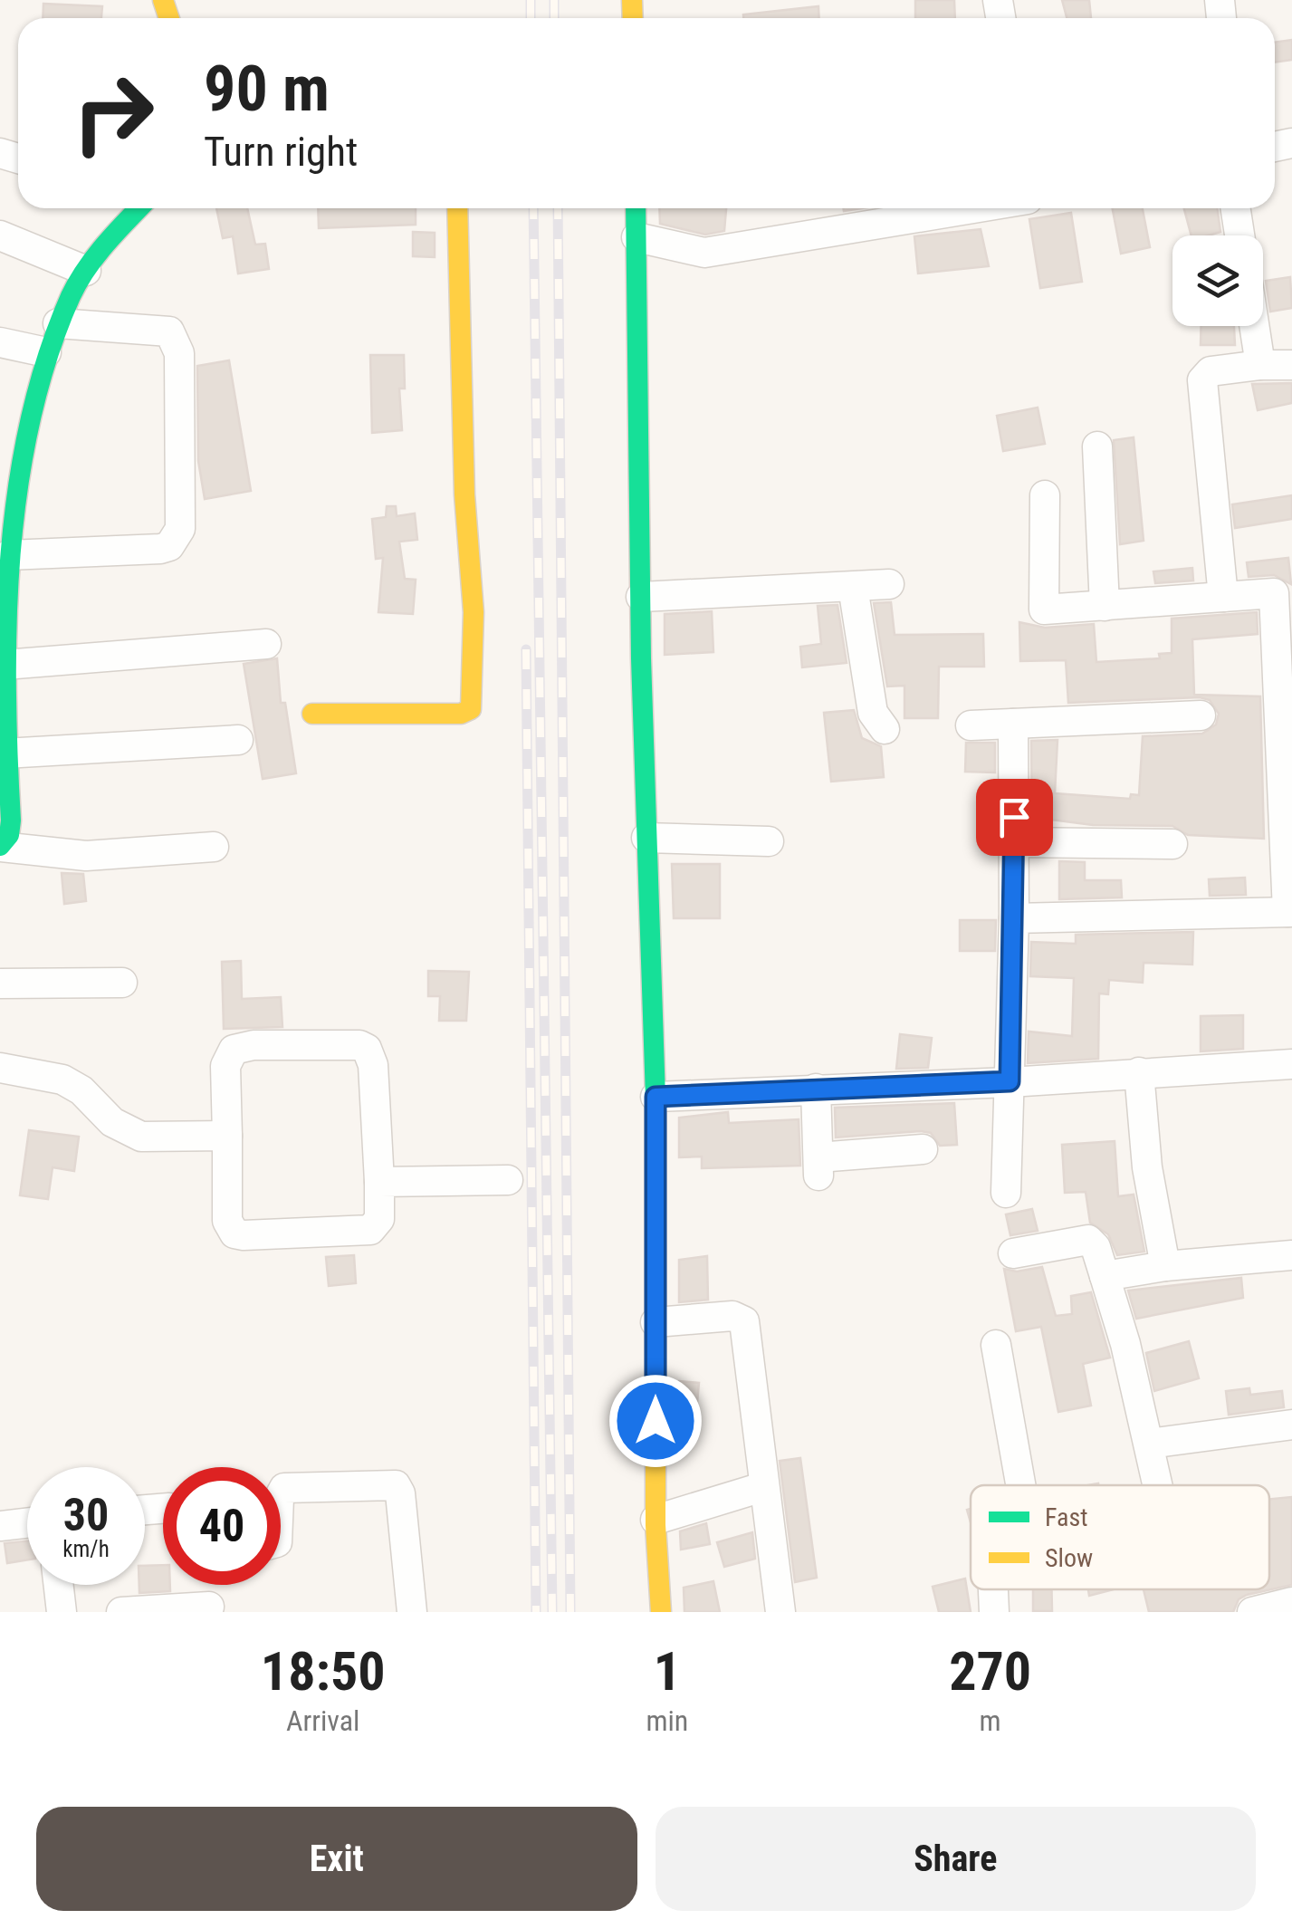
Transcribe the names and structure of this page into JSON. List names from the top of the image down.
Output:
{
  "legend": ["Fast", "Slow"],
  "page": {
    "turn": ["90 m", "Turn right"],
    "speed": "30 km/h",
    "limit": "40",
    "eta": [
      "18:50",
      "Arrival",
      "1",
      "min",
      "270",
      "m"
    ],
    "buttons": ["Exit", "Share"]
  }
}
